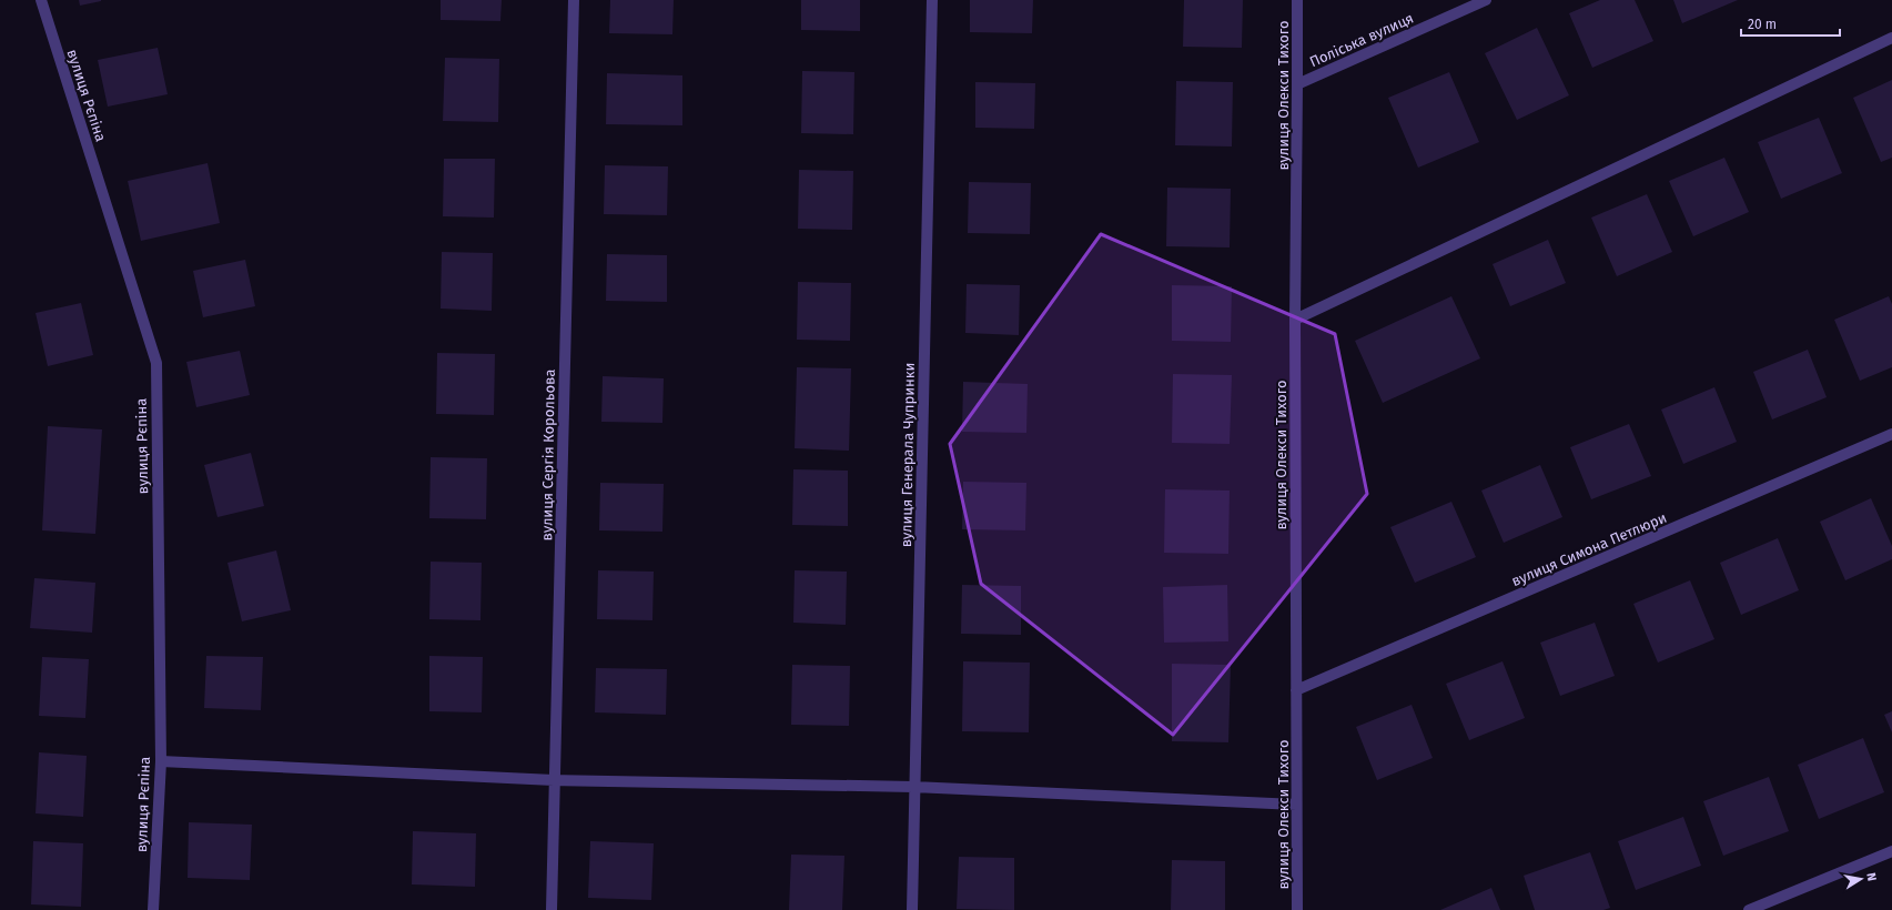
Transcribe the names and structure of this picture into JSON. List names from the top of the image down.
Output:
{
  "streets": {
    "street": [
      "Поліська вулиця",
      "вулиця Рєпіна",
      "вулиця Олекси Тихого",
      "вулиця Сергія Корольова",
      "вулиця Генерала Чупринки",
      "вулиця Симона Петлюри"
    ]
  },
  "crossings": [
    ["Поліська вулиця", "вулиця Олекси Тихого"],
    ["вулиця Олекси Тихого", "вулиця Симона Петлюри"]
  ],
  "scale_bar": "20 m",
  "north": "right"
}
